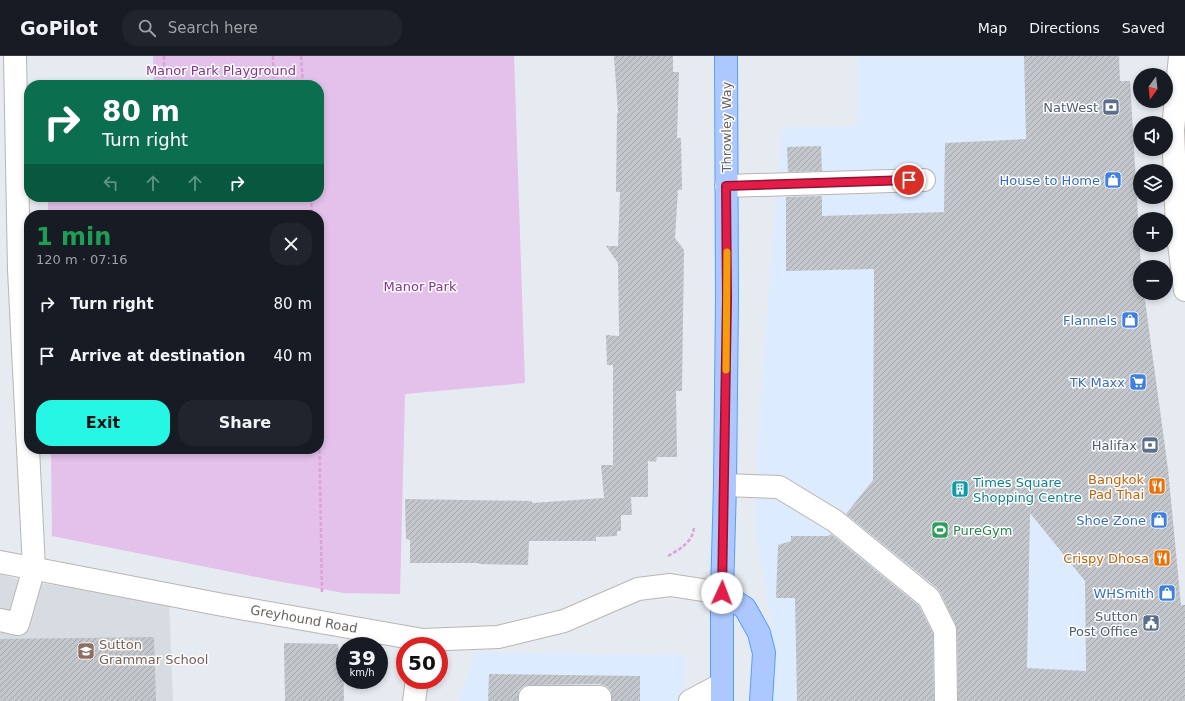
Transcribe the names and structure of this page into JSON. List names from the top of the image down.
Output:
{
  "streets": {
    "main road": ["Throwley Way"],
    "street": ["Greyhound Road"]
  },
  "crossings": [
    ["Throwley Way", "Greyhound Road"]
  ],
  "parks": ["Manor Park Playground", "Manor Park"],
  "places": {
    "bank": ["NatWest", "Halifax"],
    "shop": [
      "House to Home",
      "Flannels",
      "Shoe Zone",
      "WHSmith"
    ],
    "supermarket": ["TK Maxx"],
    "restaurant": ["Bangkok Pad Thai", "Crispy Dhosa"],
    "building": ["Times Square Shopping Centre"],
    "sports": ["PureGym"],
    "public building": ["Sutton Post Office"],
    "school or university": ["Sutton Grammar School"]
  },
  "north": "bottom",
  "page": {
    "header": "GoPilot",
    "search": "Search here",
    "nav": ["Map", "Directions", "Saved"],
    "map_buttons": ["+", "−"],
    "turn": ["80 m", "Turn right"],
    "heading": ["1 min", "120 m · 07:16"],
    "list": [
      {
        "name": "Turn right",
        "value": "80 m"
      },
      {
        "name": "Arrive at destination",
        "value": "40 m"
      }
    ],
    "buttons": ["Exit", "Share"],
    "speed": "39 km/h",
    "limit": "50"
  }
}
